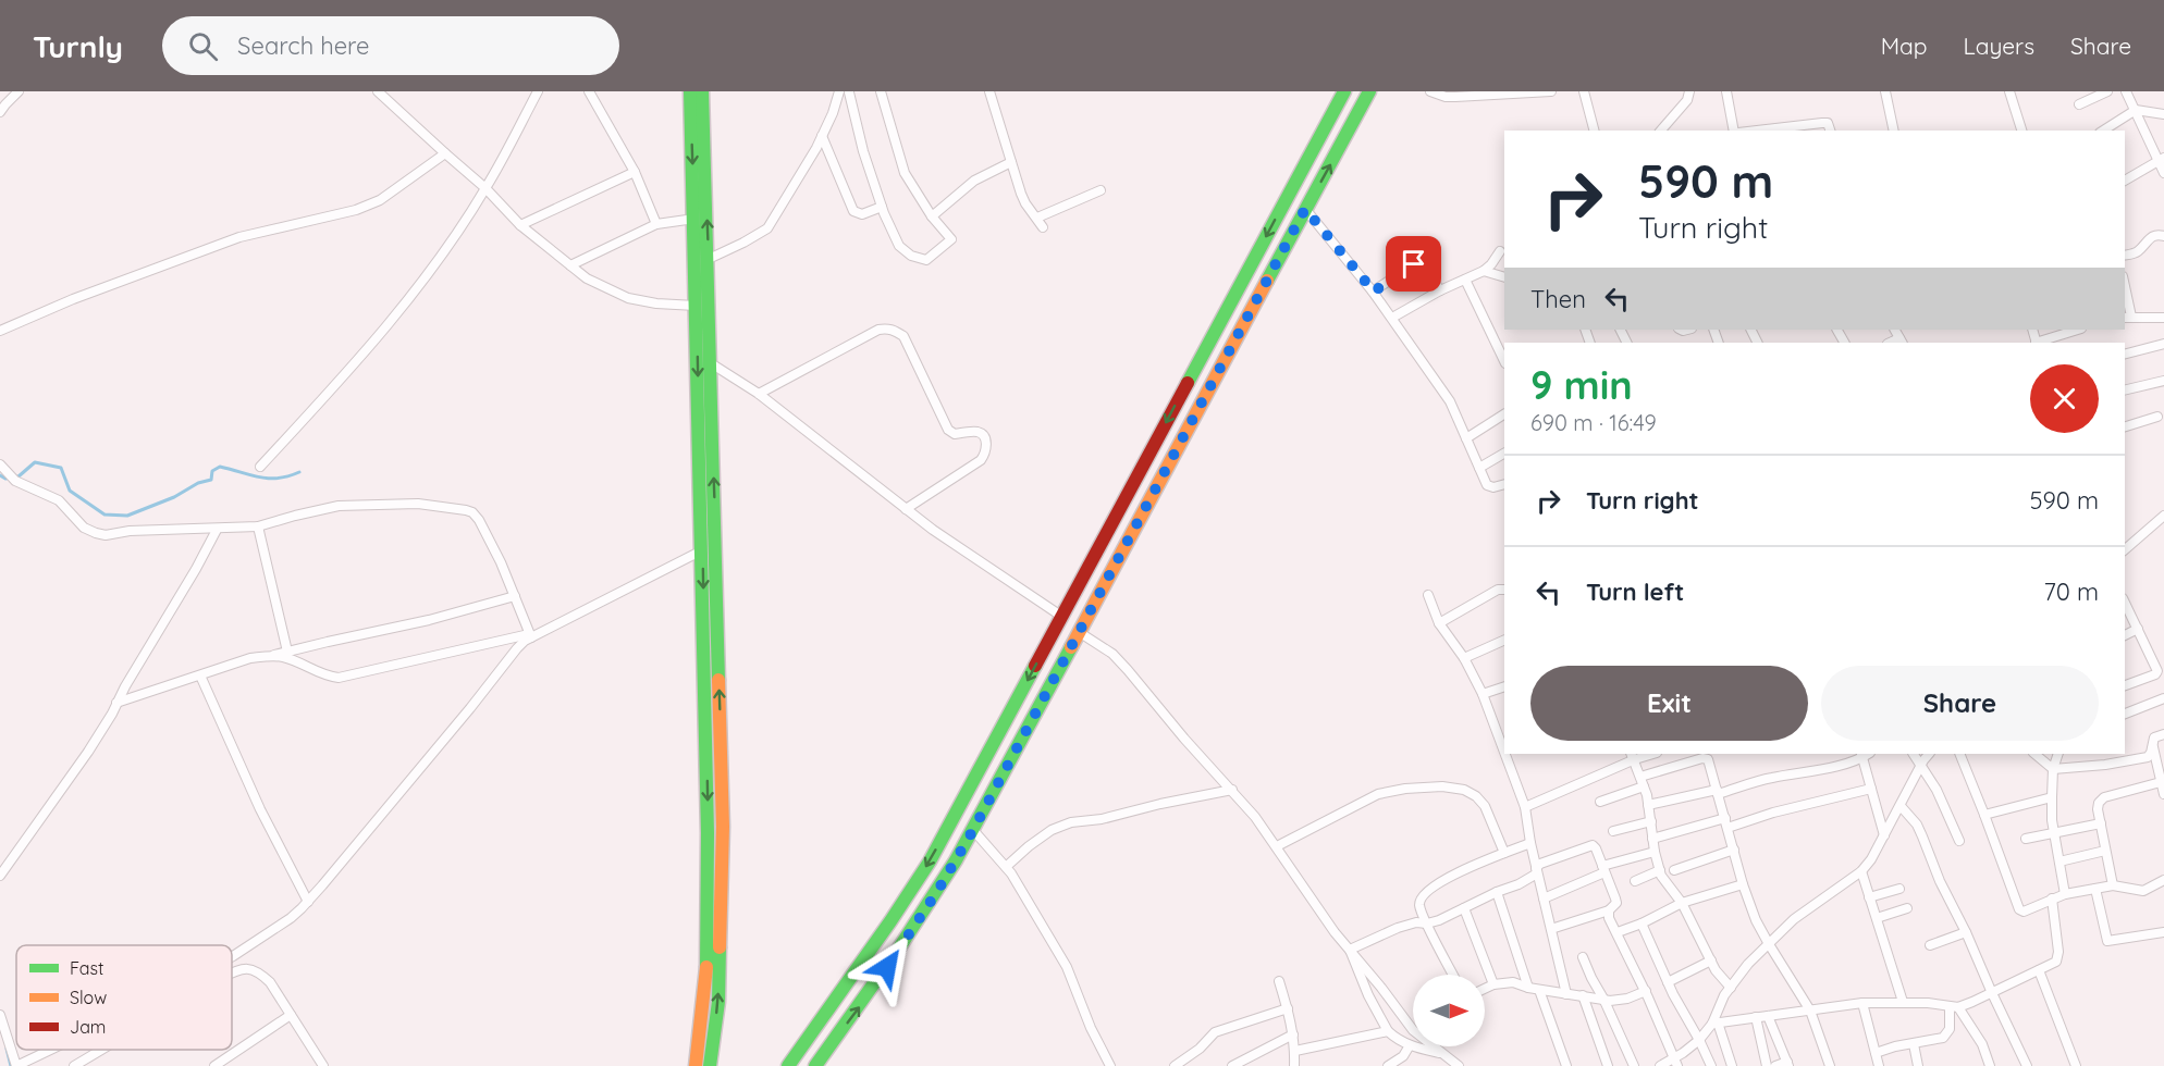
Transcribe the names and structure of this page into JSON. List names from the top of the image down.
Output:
{
  "legend": ["Fast", "Slow", "Jam"],
  "north": "right",
  "page": {
    "header": "Turnly",
    "search": "Search here",
    "nav": ["Map", "Layers", "Share"],
    "turn": ["590 m", "Turn right"],
    "then": "Then",
    "heading": ["9 min", "690 m · 16:49"],
    "list": [
      {
        "name": "Turn right",
        "value": "590 m"
      },
      {
        "name": "Turn left",
        "value": "70 m"
      }
    ],
    "buttons": ["Exit", "Share"]
  }
}
